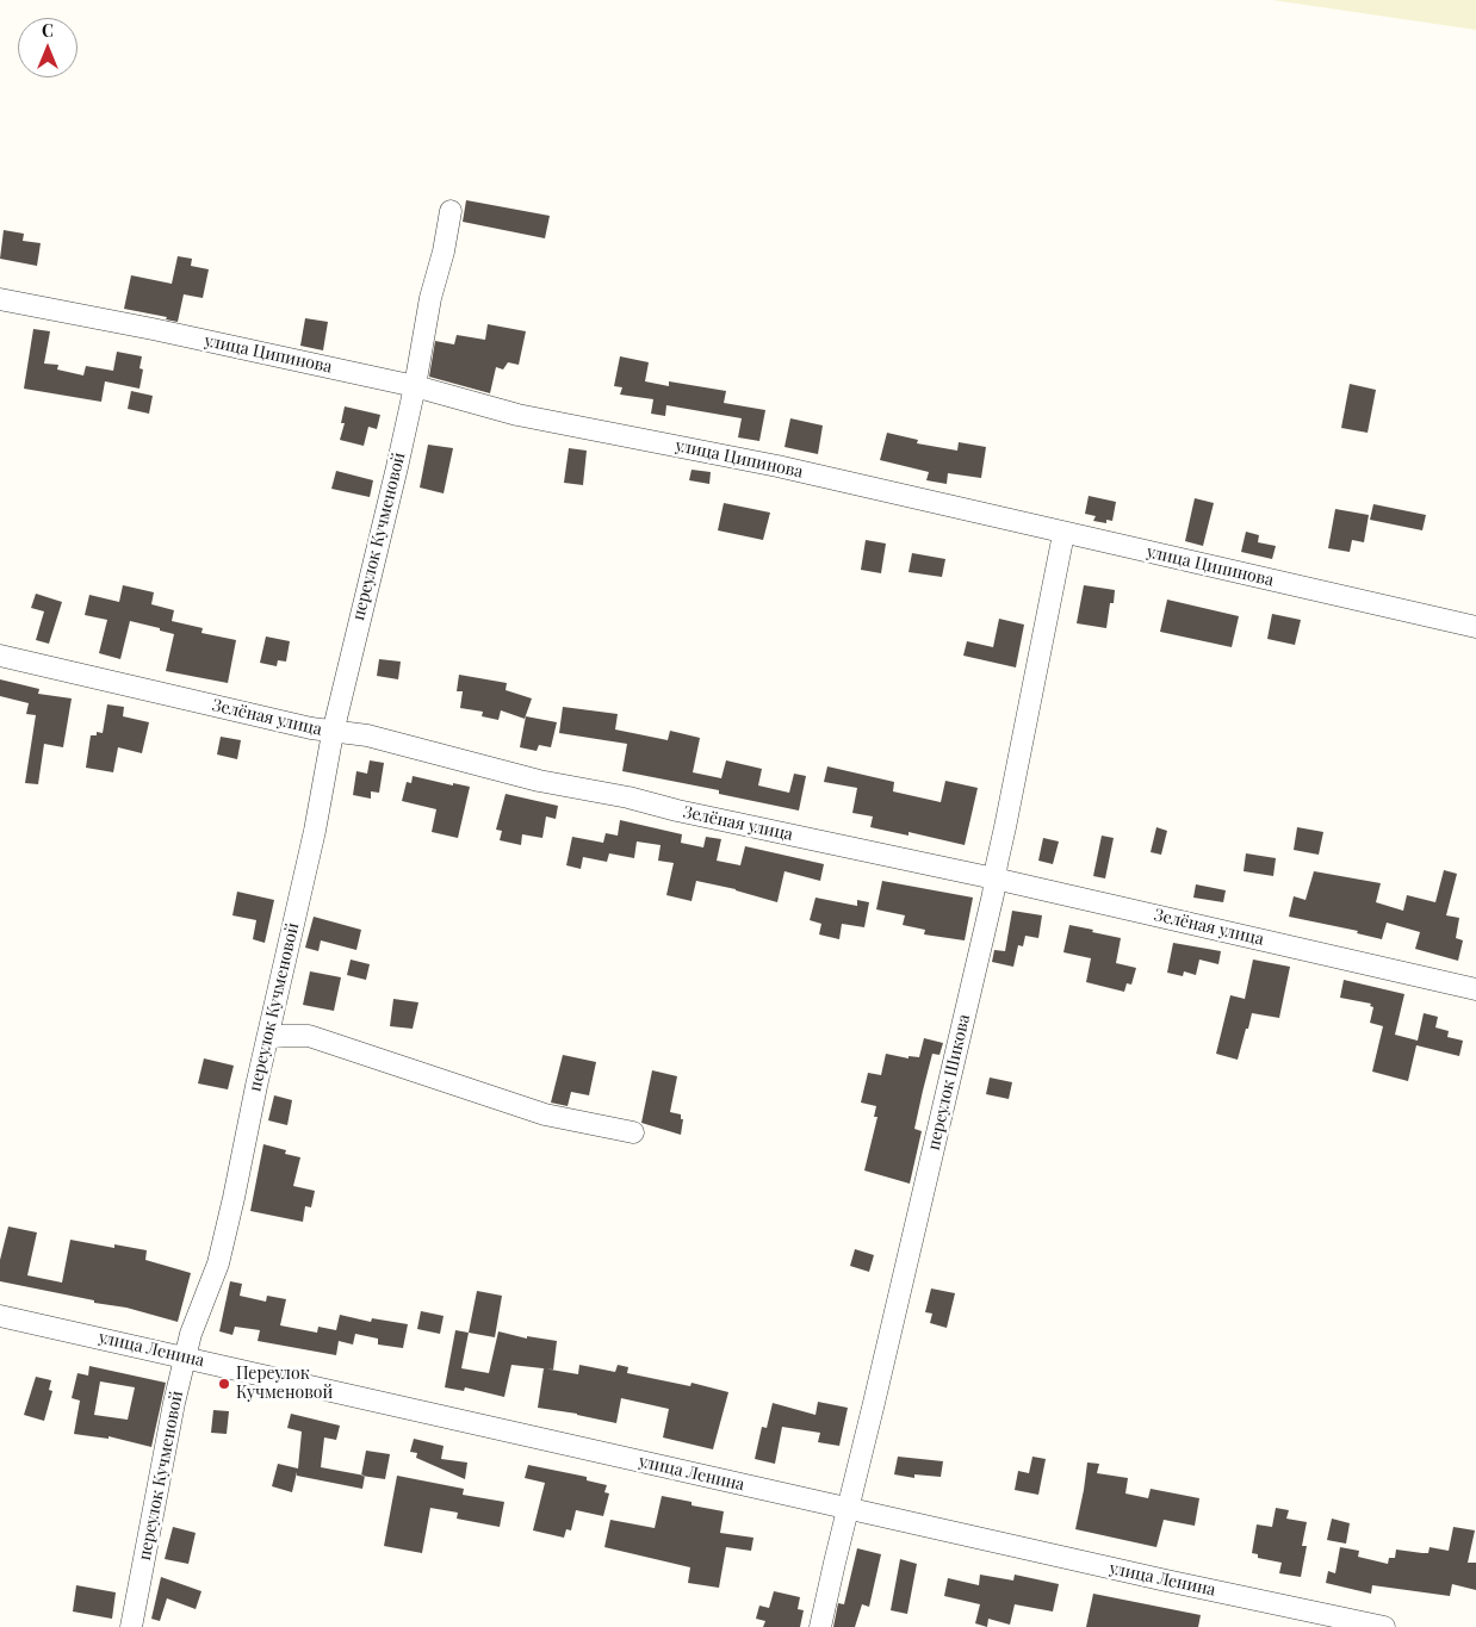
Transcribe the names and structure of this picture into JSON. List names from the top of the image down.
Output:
{
  "streets": {
    "street": [
      "улица Ципинова",
      "переулок Кучменовой",
      "Зелёная улица",
      "переулок Шикова",
      "улица Ленина"
    ]
  },
  "crossings": [
    ["улица Ципинова", "переулок Кучменовой"],
    ["улица Ципинова", "переулок Шикова"],
    ["переулок Кучменовой", "Зелёная улица"],
    ["переулок Кучменовой", "улица Ленина"],
    ["Зелёная улица", "переулок Шикова"],
    ["переулок Шикова", "улица Ленина"]
  ],
  "places": ["Переулок Кучменовой"],
  "north": "top"
}
